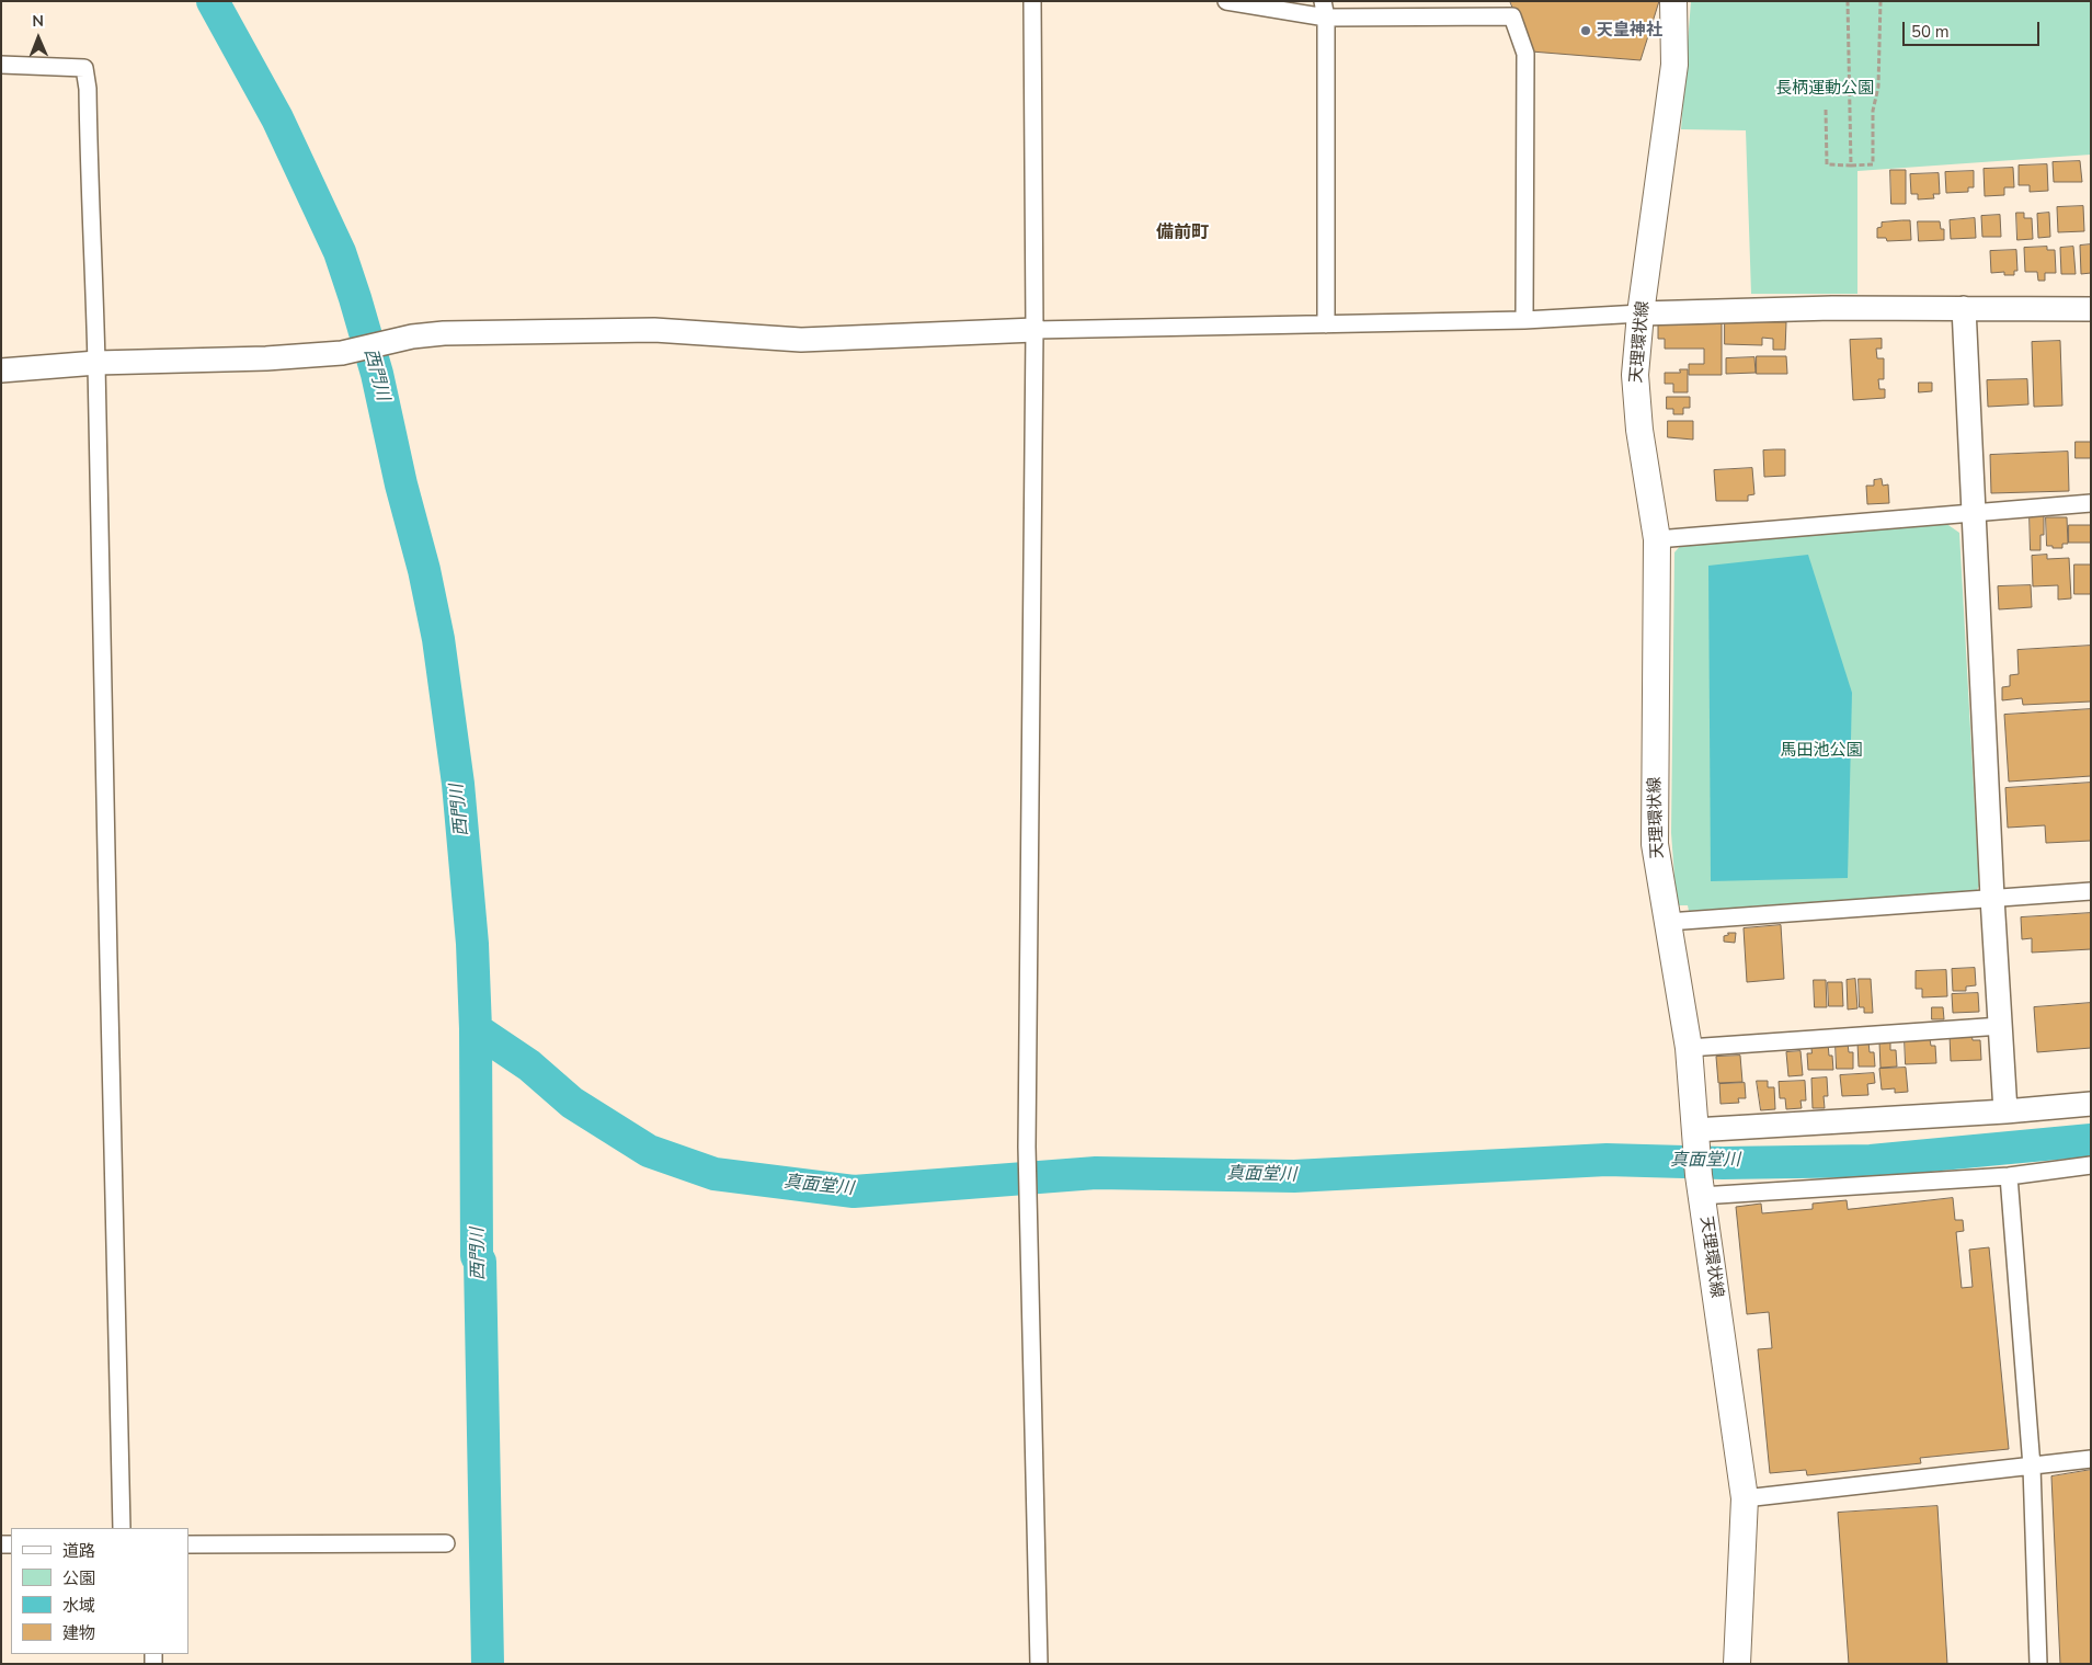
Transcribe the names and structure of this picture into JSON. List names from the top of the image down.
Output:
{
  "streets": {
    "main road": ["天理環状線"]
  },
  "districts": ["備前町"],
  "water": ["西門川", "真面堂川"],
  "parks": ["長柄運動公園", "馬田池公園"],
  "places": ["天皇神社"],
  "legend": [
    "道路",
    "公園",
    "水域",
    "建物"
  ],
  "scale_bar": "50 m",
  "north": "top"
}
